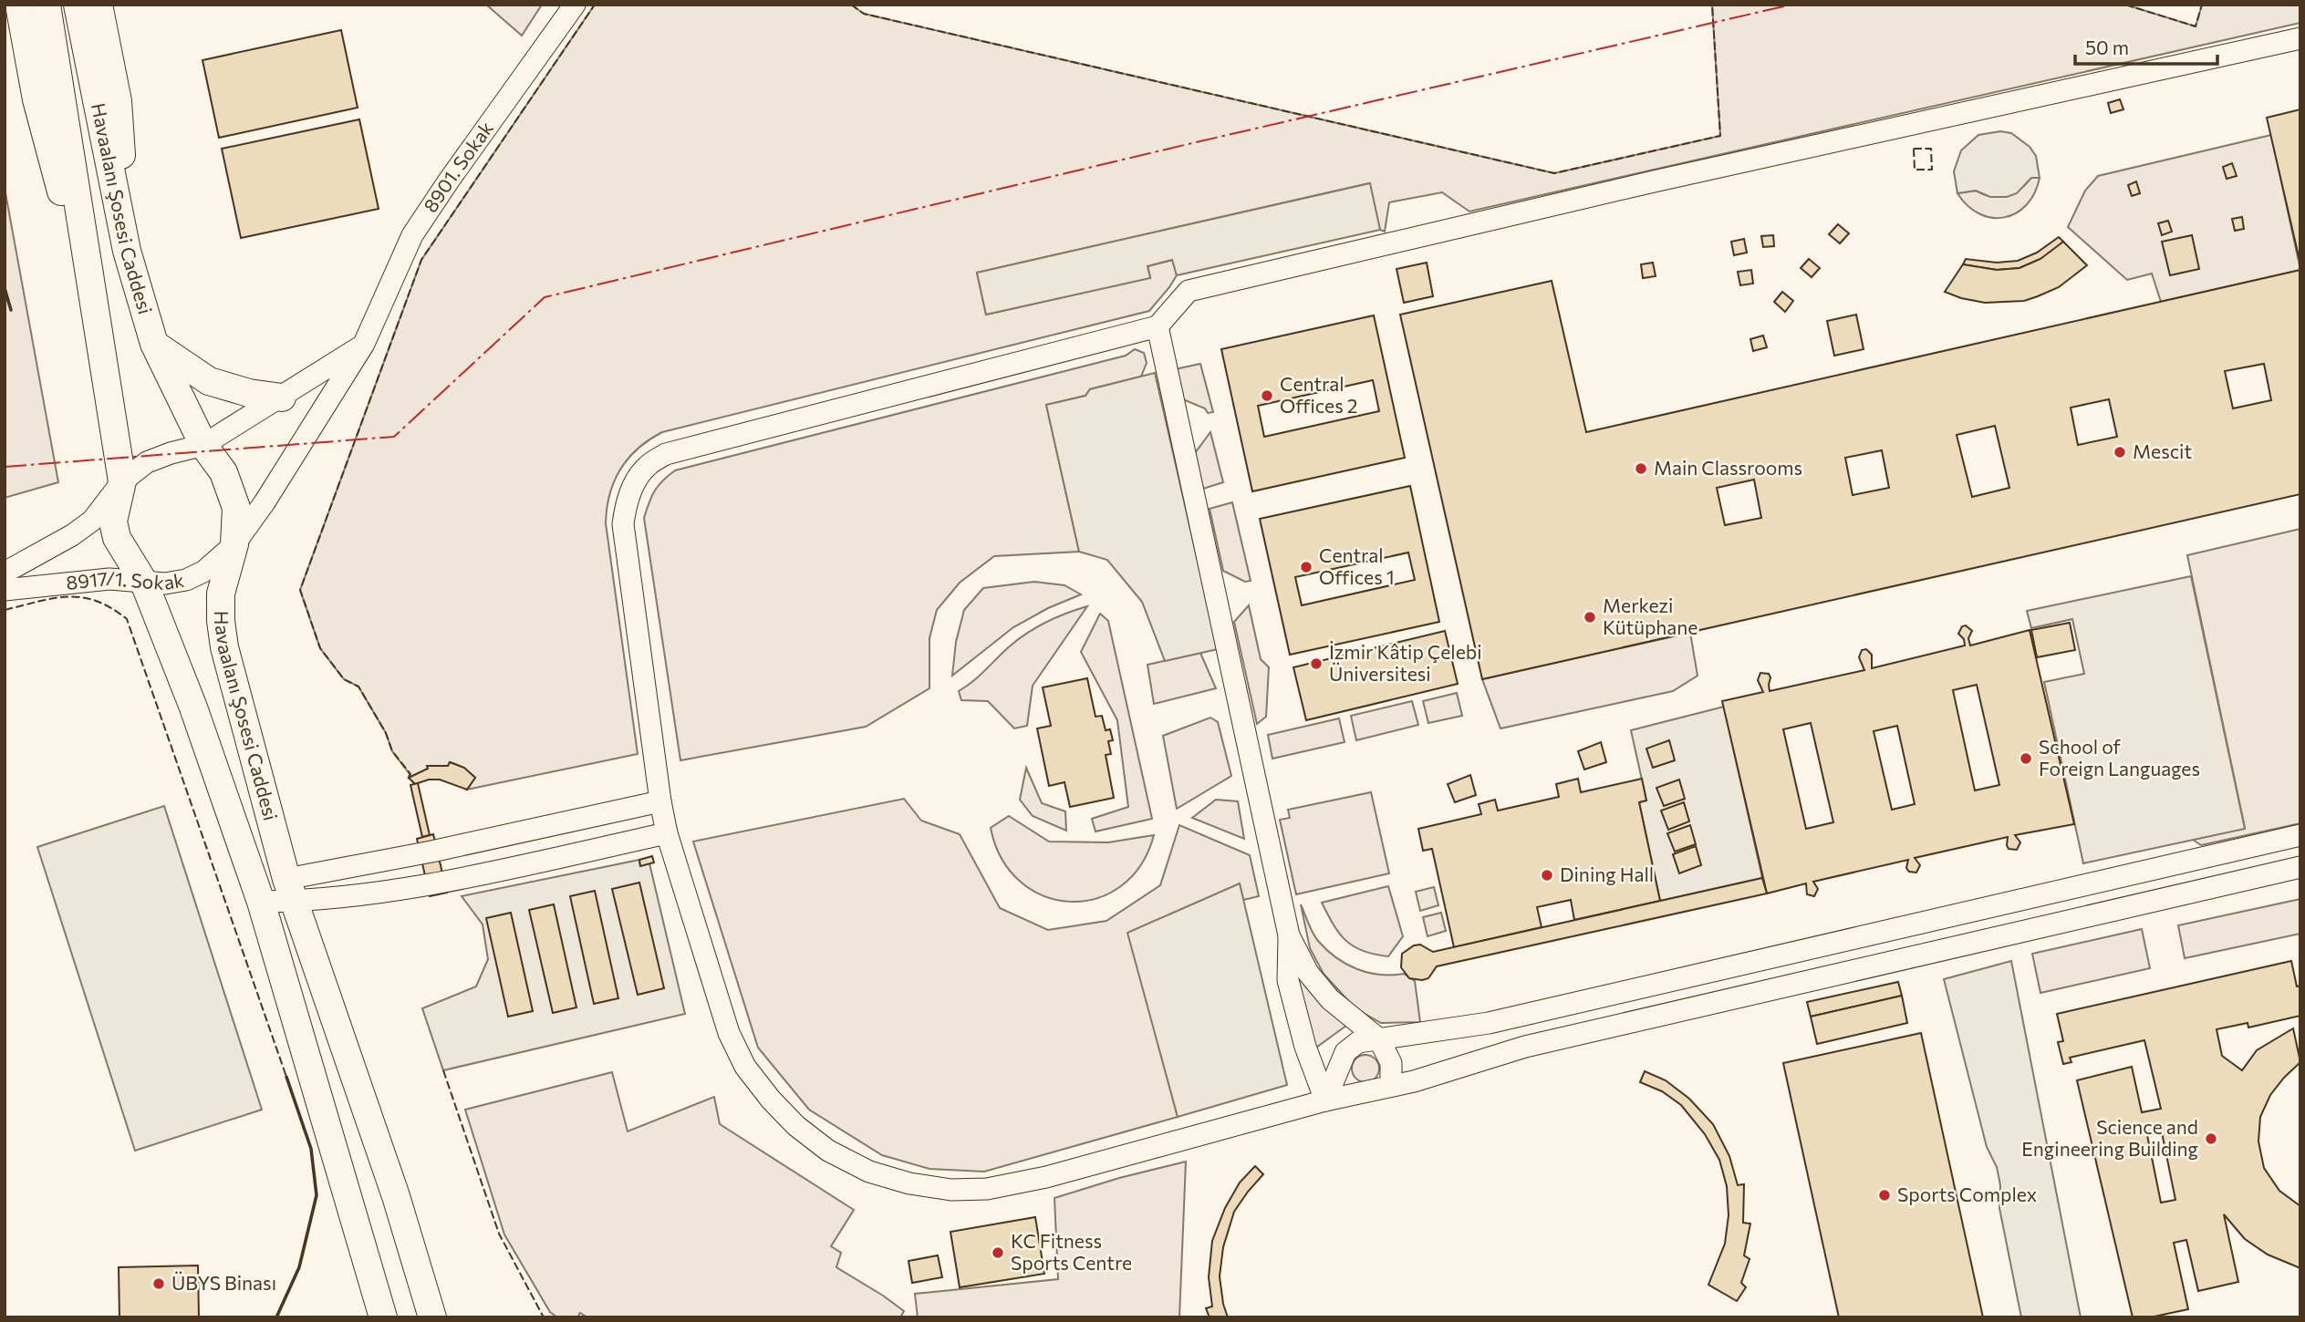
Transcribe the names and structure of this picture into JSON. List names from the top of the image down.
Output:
{
  "streets": {
    "main road": ["Havaalanı Şosesi Caddesi"],
    "street": ["8901. Sokak", "8917/1. Sokak"]
  },
  "crossings": [
    ["8901. Sokak", "Havaalanı Şosesi Caddesi"],
    ["8901. Sokak", "8917/1. Sokak"],
    ["Havaalanı Şosesi Caddesi", "8917/1. Sokak"]
  ],
  "places": [
    "Central Offices 2",
    "Mescit",
    "Main Classrooms",
    "Central Offices 1",
    "Merkezi Kütüphane",
    "İzmir Kâtip Çelebi Üniversitesi",
    "School of Foreign Languages",
    "Dining Hall",
    "Science and Engineering Building",
    "Sports Complex",
    "KC Fitness Sports Centre",
    "ÜBYS Binası"
  ],
  "scale_bar": "50 m"
}
